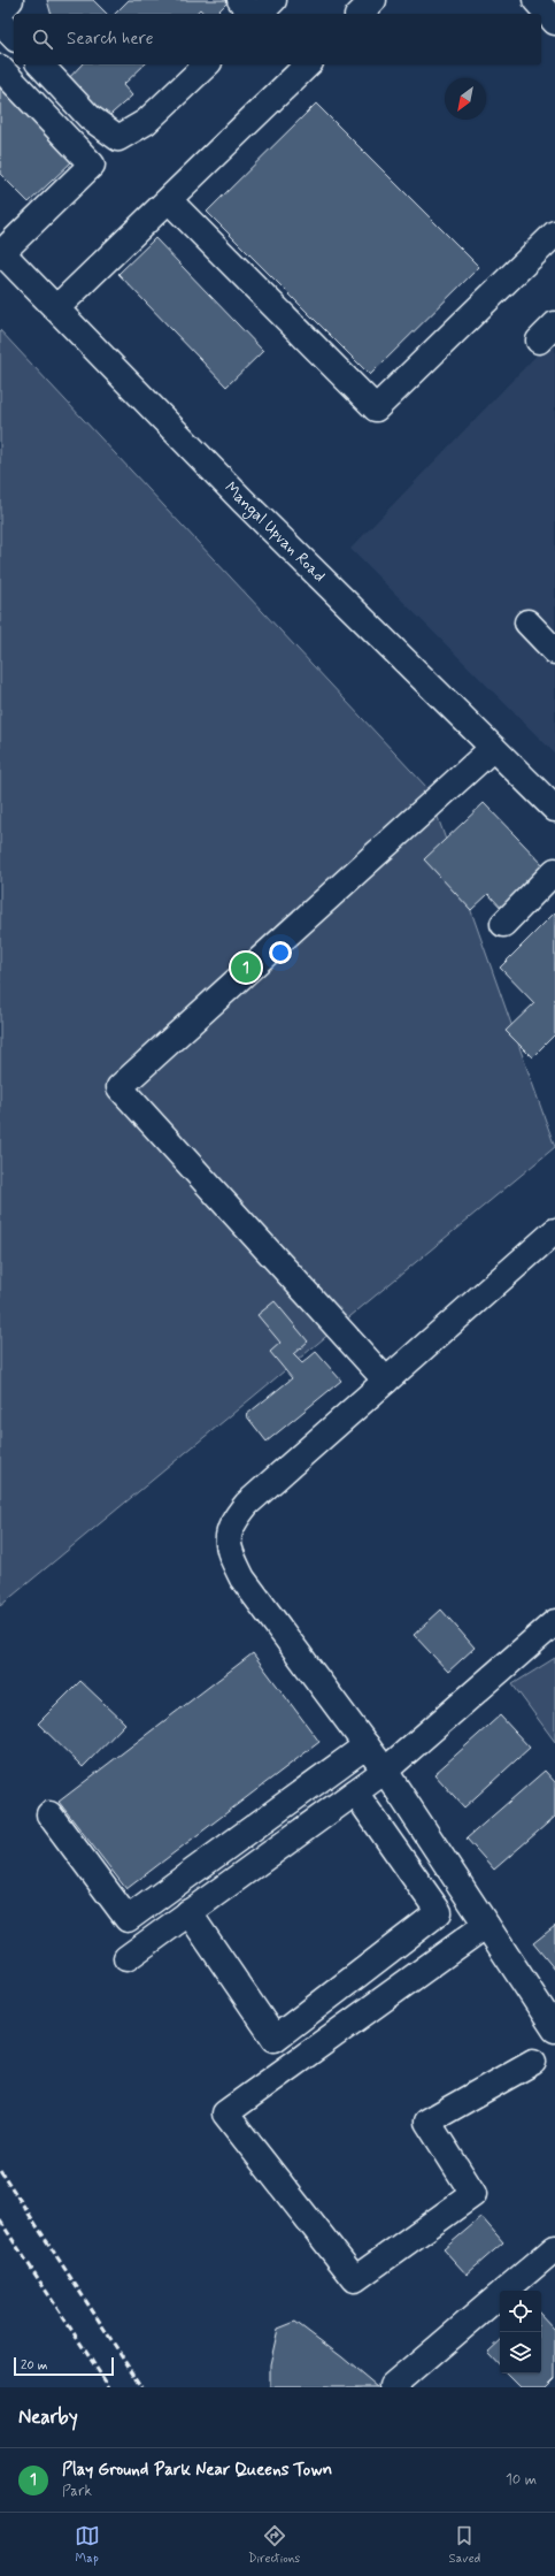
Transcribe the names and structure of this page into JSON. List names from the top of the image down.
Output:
{
  "streets": {
    "street": ["Mangal Upvan Road"]
  },
  "scale_bar": "20 m",
  "north": "bottom left",
  "page": {
    "search": "Search here",
    "pins": "1",
    "scale": "20 m",
    "heading": "Nearby",
    "list": [
      {
        "mark": "1",
        "name": "Play Ground Park Near Queens Town",
        "note": "Park",
        "value": "10 m"
      }
    ],
    "nav": ["Map", "Directions", "Saved"]
  }
}
